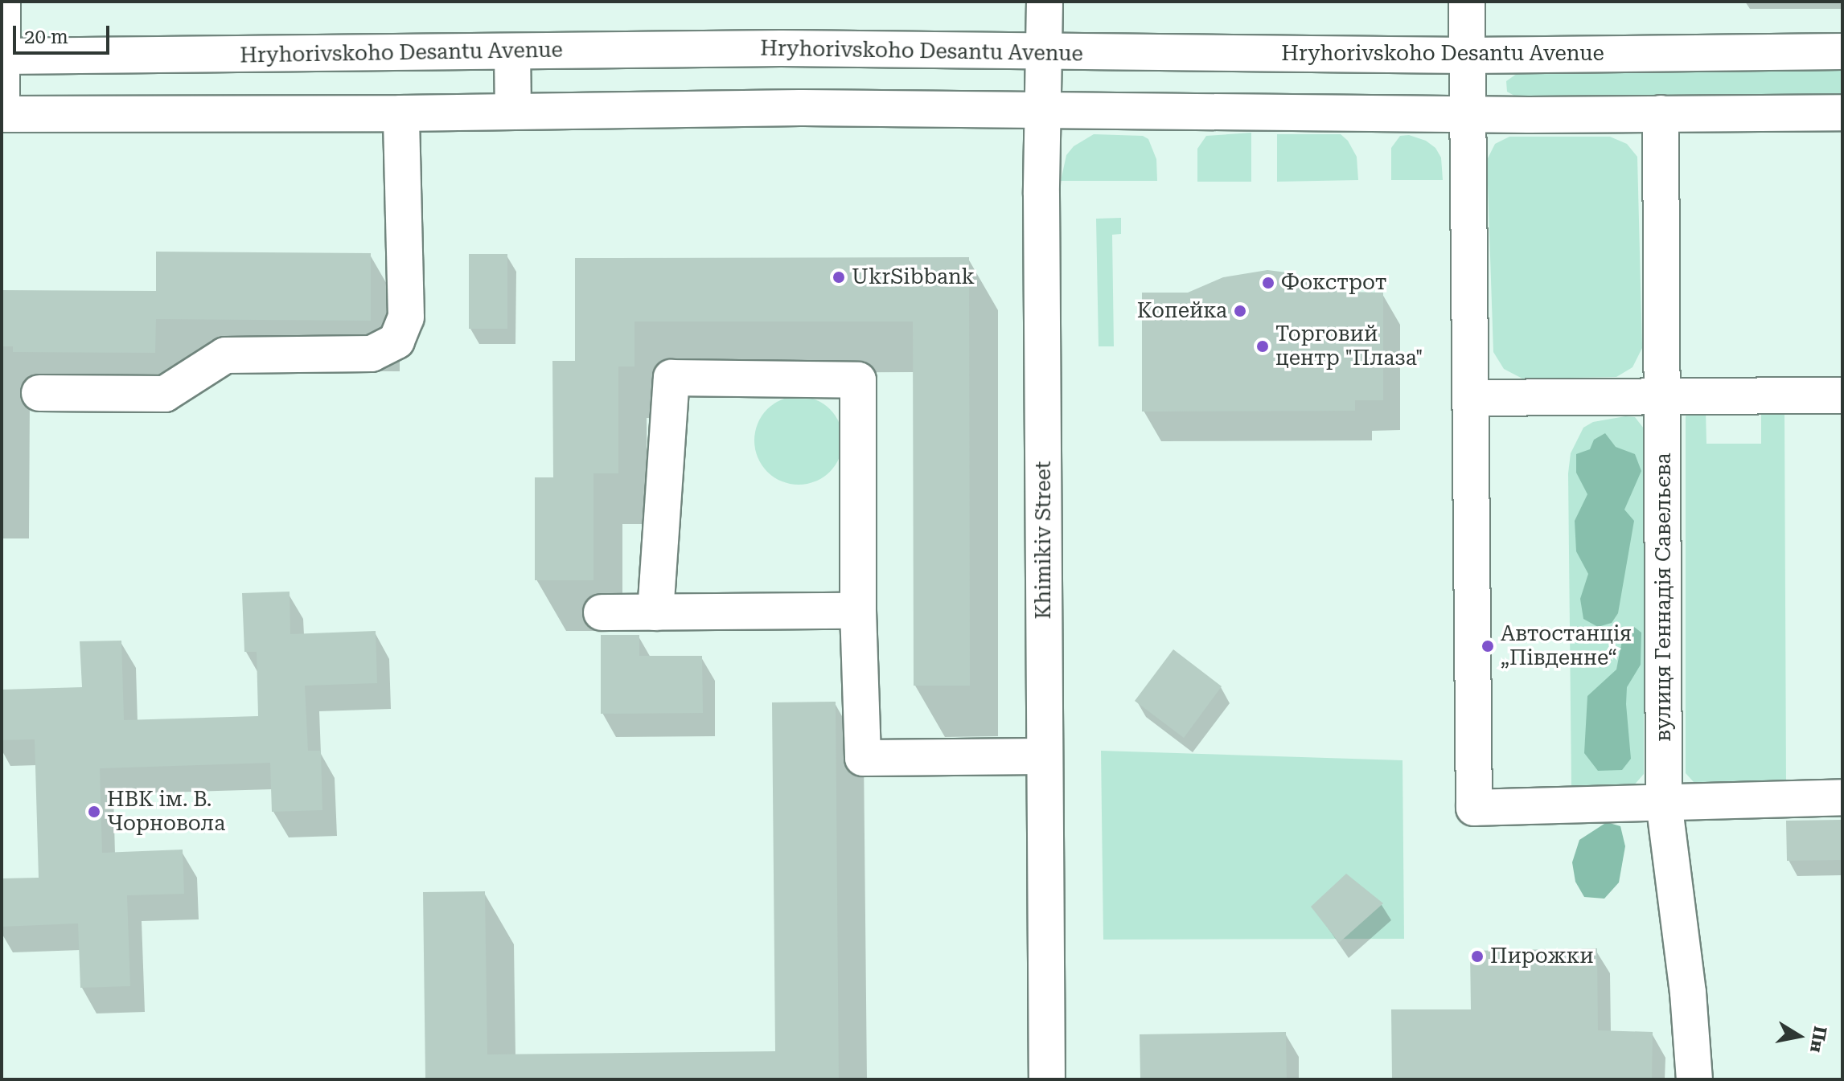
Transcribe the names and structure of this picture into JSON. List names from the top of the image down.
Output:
{
  "streets": {
    "street": ["Hryhorivskoho Desantu Avenue", "Khimikiv Street", "вулиця Геннадія Савельєва"]
  },
  "crossings": [
    ["Hryhorivskoho Desantu Avenue", "Khimikiv Street"]
  ],
  "places": [
    "UkrSibbank",
    "Фокстрот",
    "Копейка",
    "Торговий центр \"Плаза\"",
    "Автостанція „Південне“",
    "НВК ім. В. Чорновола",
    "Пирожки"
  ],
  "scale_bar": "20 m",
  "north": "right"
}
